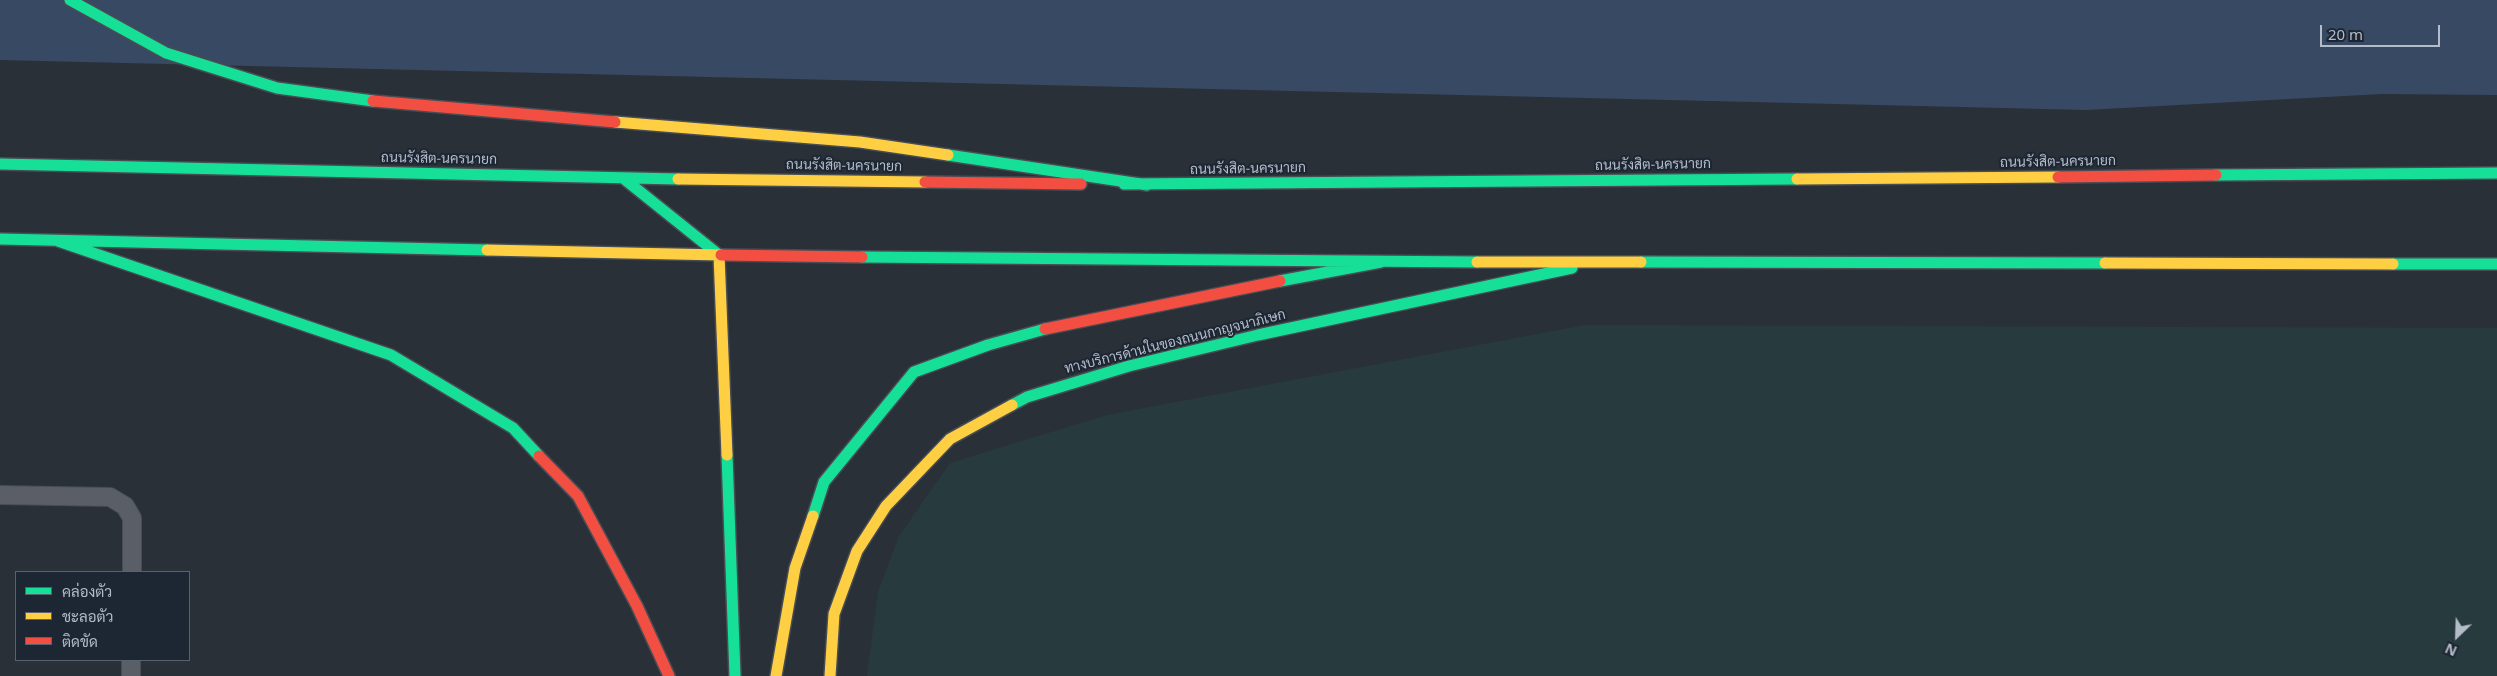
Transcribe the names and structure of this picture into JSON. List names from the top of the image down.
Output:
{
  "streets": {
    "main road": ["ถนนรังสิต-นครนายก", "ทางบริการด้านในของถนนกาญจนาภิเษก"]
  },
  "legend": ["คล่องตัว", "ชะลอตัว", "ติดขัด"],
  "scale_bar": "20 m",
  "north": "bottom left"
}
